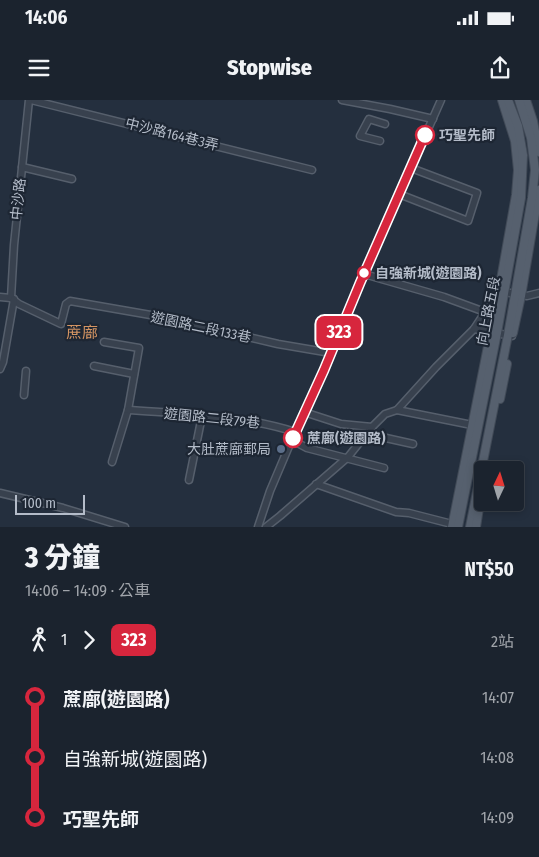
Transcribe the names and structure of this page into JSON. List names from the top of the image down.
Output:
{
  "streets": {
    "main road": ["向上路五段"],
    "street": [
      "中沙路164巷3弄",
      "中沙路",
      "遊園路二段133巷",
      "遊園路二段79巷"
    ]
  },
  "crossings": [
    ["中沙路164巷3弄", "中沙路"],
    ["中沙路", "遊園路二段133巷"]
  ],
  "districts": ["蔗廍"],
  "places": [
    "巧聖先師",
    "自強新城(遊園路)",
    "蔗廍(遊園路)",
    "大肚蔗廍郵局"
  ],
  "lines": ["bus line 323"],
  "scale_bar": "100 m",
  "north": "top",
  "page": {
    "status": "14:06",
    "header": "Stopwise",
    "on_map": "323",
    "scale": "100 m",
    "heading": ["3 分鐘", "14:06 – 14:09 · 公車", "NT$50"],
    "legs": ["1", "323", "2站"],
    "list": [
      {
        "name": "蔗廍(遊園路)",
        "value": "14:07"
      },
      {
        "name": "自強新城(遊園路)",
        "value": "14:08"
      },
      {
        "name": "巧聖先師",
        "value": "14:09"
      }
    ]
  }
}
